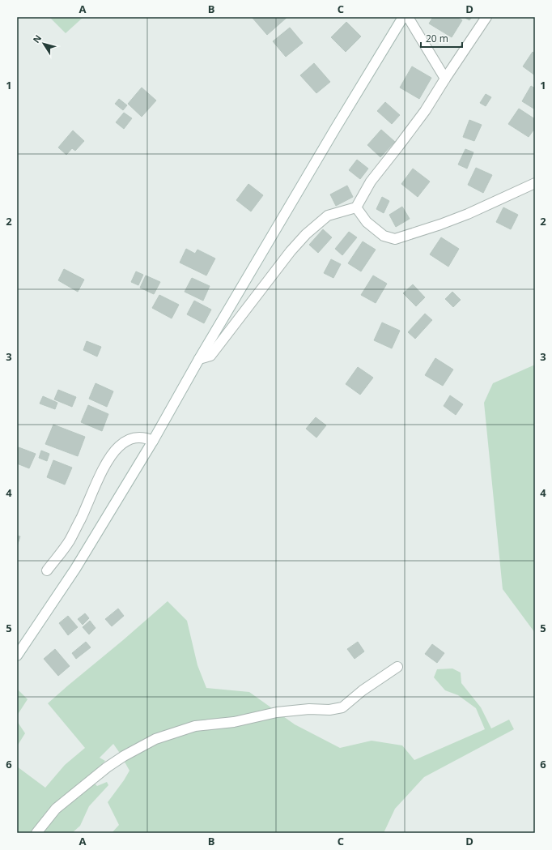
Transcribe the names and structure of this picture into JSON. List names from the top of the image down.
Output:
{
  "scale_bar": "20 m",
  "north": "top left",
  "grid": {
    "columns": [
      "A",
      "B",
      "C",
      "D"
    ],
    "rows": [
      "1",
      "2",
      "3",
      "4",
      "5",
      "6"
    ]
  }
}
